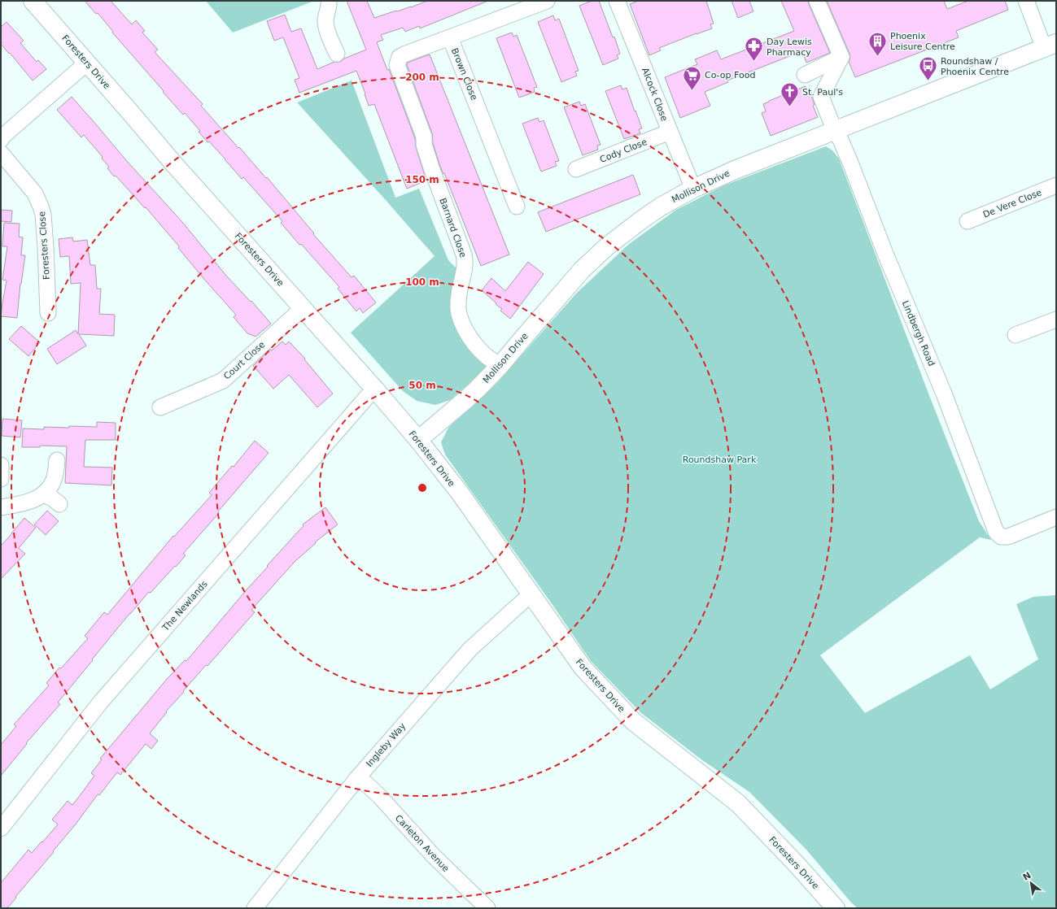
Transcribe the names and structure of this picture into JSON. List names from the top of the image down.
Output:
{
  "streets": {
    "main road": ["Foresters Drive", "Mollison Drive"],
    "street": [
      "Brown Close",
      "Alcock Close",
      "Cody Close",
      "De Vere Close",
      "Barnard Close",
      "Foresters Close",
      "Lindbergh Road",
      "Court Close",
      "The Newlands",
      "Ingleby Way",
      "Carleton Avenue"
    ]
  },
  "crossings": [
    ["Foresters Drive", "Mollison Drive"],
    ["Foresters Drive", "Court Close"],
    ["Foresters Drive", "The Newlands"],
    ["Foresters Drive", "Ingleby Way"],
    ["Brown Close", "Barnard Close"],
    ["Alcock Close", "Cody Close"],
    ["Alcock Close", "Mollison Drive"],
    ["Mollison Drive", "Barnard Close"],
    ["Mollison Drive", "Lindbergh Road"],
    ["Ingleby Way", "Carleton Avenue"]
  ],
  "parks": ["Roundshaw Park"],
  "places": {
    "building": ["Phoenix Leisure Centre"],
    "pharmacy": ["Day Lewis Pharmacy"],
    "bus stop": ["Roundshaw / Phoenix Centre"],
    "supermarket": ["Co-op Food"],
    "church": ["St. Paul's"]
  },
  "north": "top left",
  "rings": [
    "200 m",
    "150 m",
    "100 m",
    "50 m"
  ]
}
